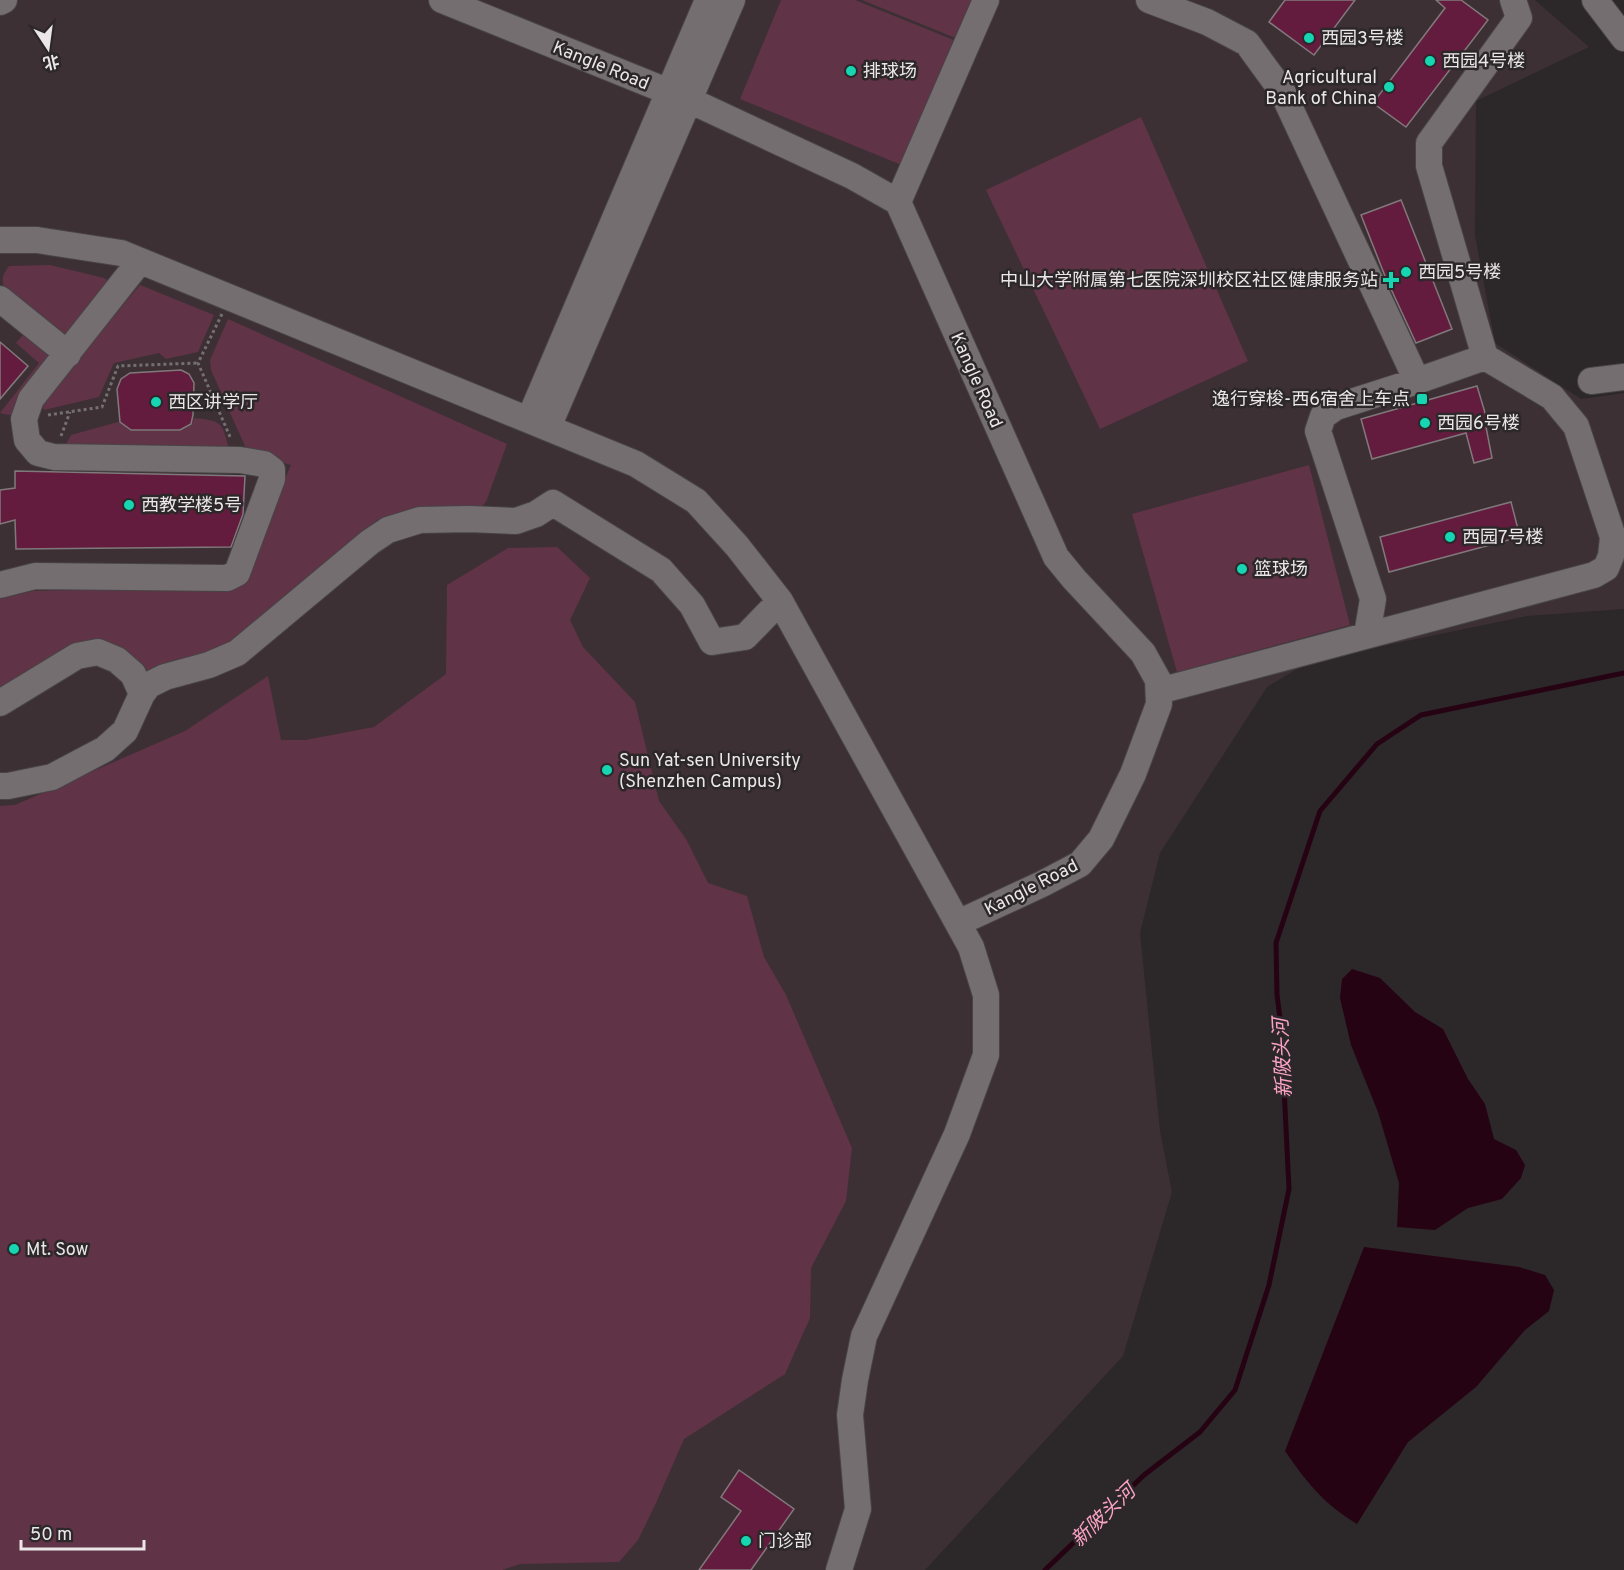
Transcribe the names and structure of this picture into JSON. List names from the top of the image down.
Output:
{
  "streets": {
    "street": ["Kangle Road"]
  },
  "water": ["新陂头河"],
  "places": {
    "other": [
      "西园3号楼",
      "西园4号楼",
      "排球场",
      "Agricultural Bank of China",
      "西园5号楼",
      "西区讲学厅",
      "西园6号楼",
      "西教学楼5号",
      "西园7号楼",
      "篮球场",
      "Sun Yat-sen University (Shenzhen Campus)",
      "Mt. Sow",
      "门诊部"
    ],
    "health": ["中山大学附属第七医院深圳校区社区健康服务站"],
    "transit": ["逸行穿梭-西6宿舍上车点"]
  },
  "scale_bar": "50 m",
  "north": "bottom"
}
